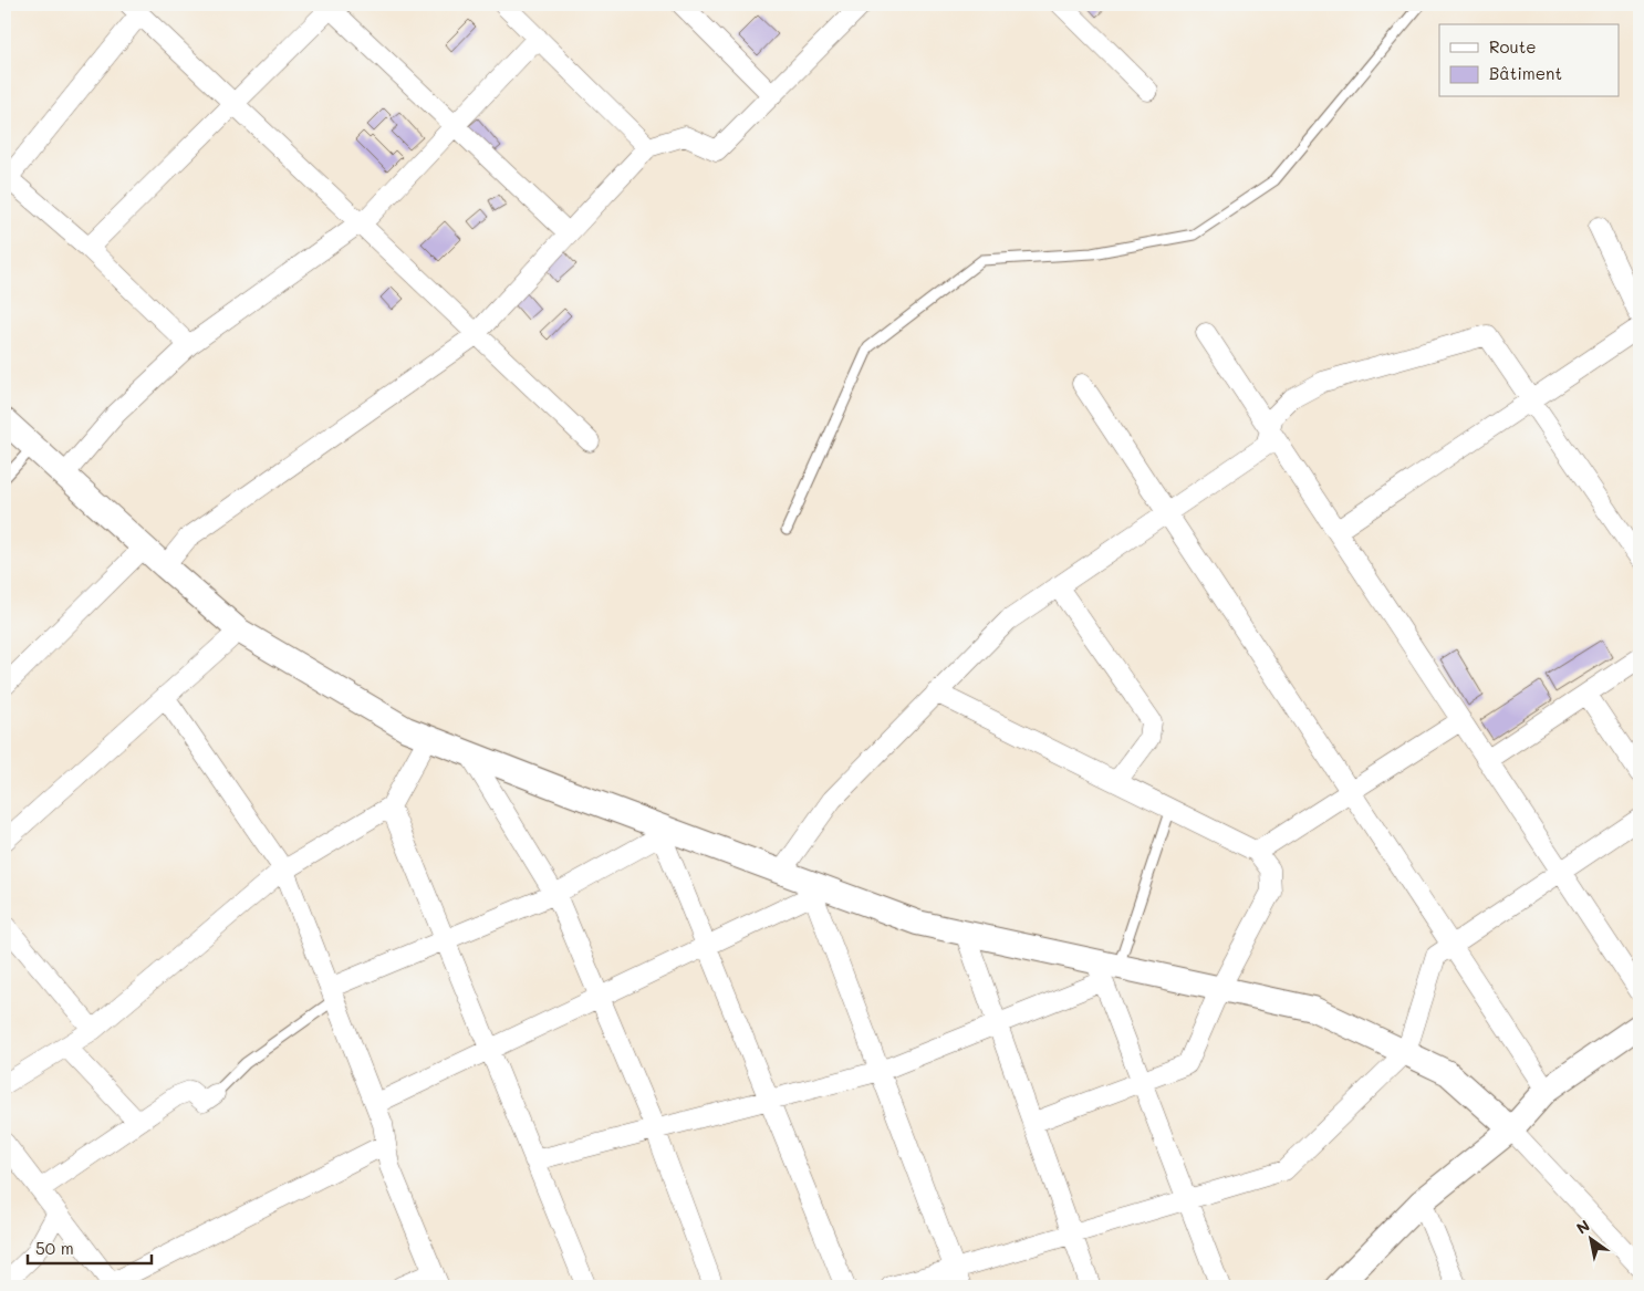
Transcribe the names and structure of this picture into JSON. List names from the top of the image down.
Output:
{
  "legend": ["Route", "Bâtiment"],
  "scale_bar": "50 m",
  "north": "top left"
}
